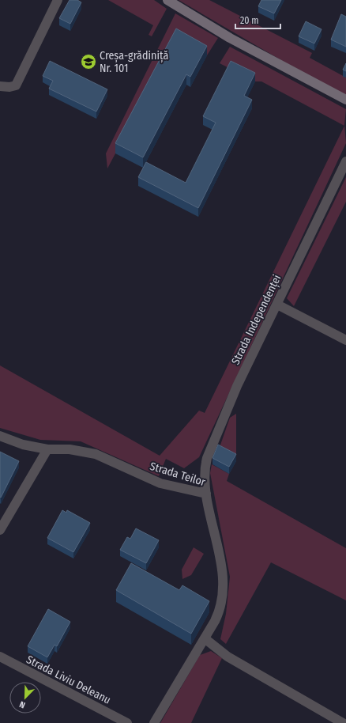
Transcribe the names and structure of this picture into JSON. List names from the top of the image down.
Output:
{
  "streets": {
    "street": ["Strada Independenței", "Strada Teilor", "Strada Liviu Deleanu"]
  },
  "crossings": [
    ["Strada Independenței", "Strada Teilor"]
  ],
  "places": {
    "school or university": ["Creșa-grădiniță Nr. 101"]
  },
  "scale_bar": "20 m",
  "north": "bottom left"
}
